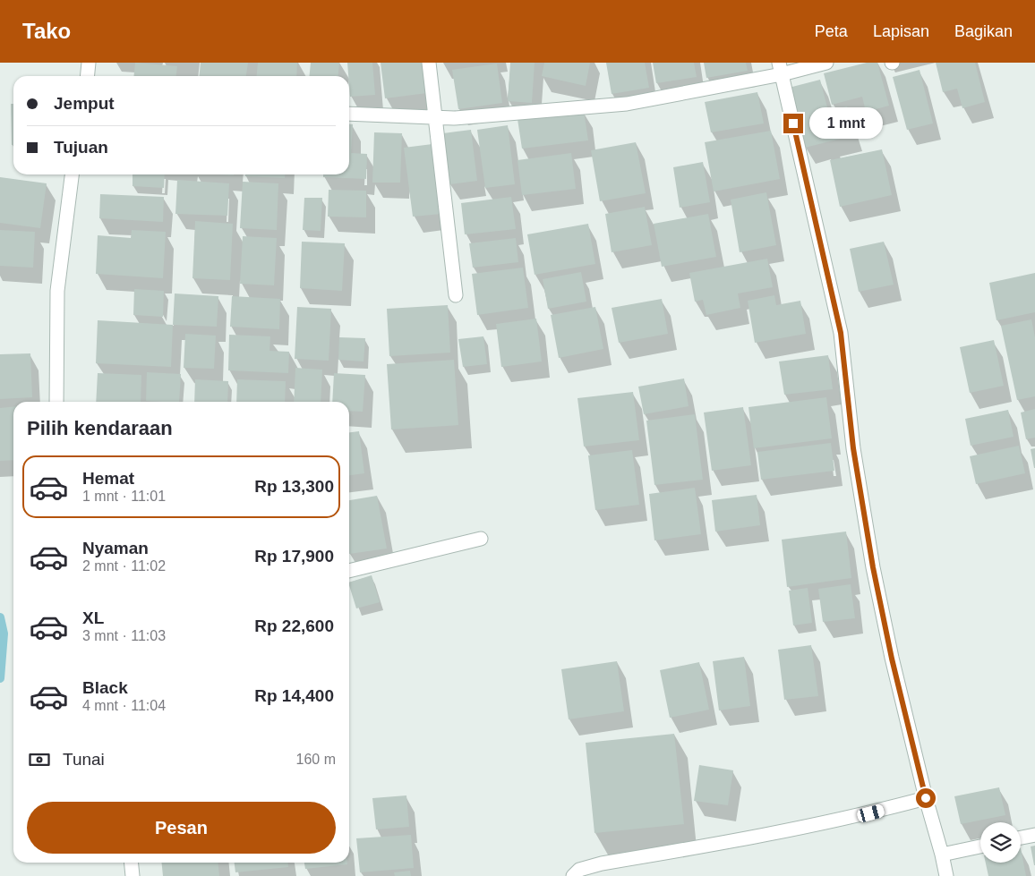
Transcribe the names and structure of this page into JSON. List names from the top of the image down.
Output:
{
  "page": {
    "header": "Tako",
    "nav": ["Peta", "Lapisan", "Bagikan"],
    "banner": ["Jemput", "Tujuan"],
    "bubble": "1 mnt",
    "heading": "Pilih kendaraan",
    "list": [
      {
        "name": "Hemat",
        "note": "1 mnt · 11:01",
        "value": "Rp 13,300"
      },
      {
        "name": "Nyaman",
        "note": "2 mnt · 11:02",
        "value": "Rp 17,900"
      },
      {
        "name": "XL",
        "note": "3 mnt · 11:03",
        "value": "Rp 22,600"
      },
      {
        "name": "Black",
        "note": "4 mnt · 11:04",
        "value": "Rp 14,400"
      }
    ],
    "pay": ["Tunai", "160 m"],
    "buttons": "Pesan"
  }
}
